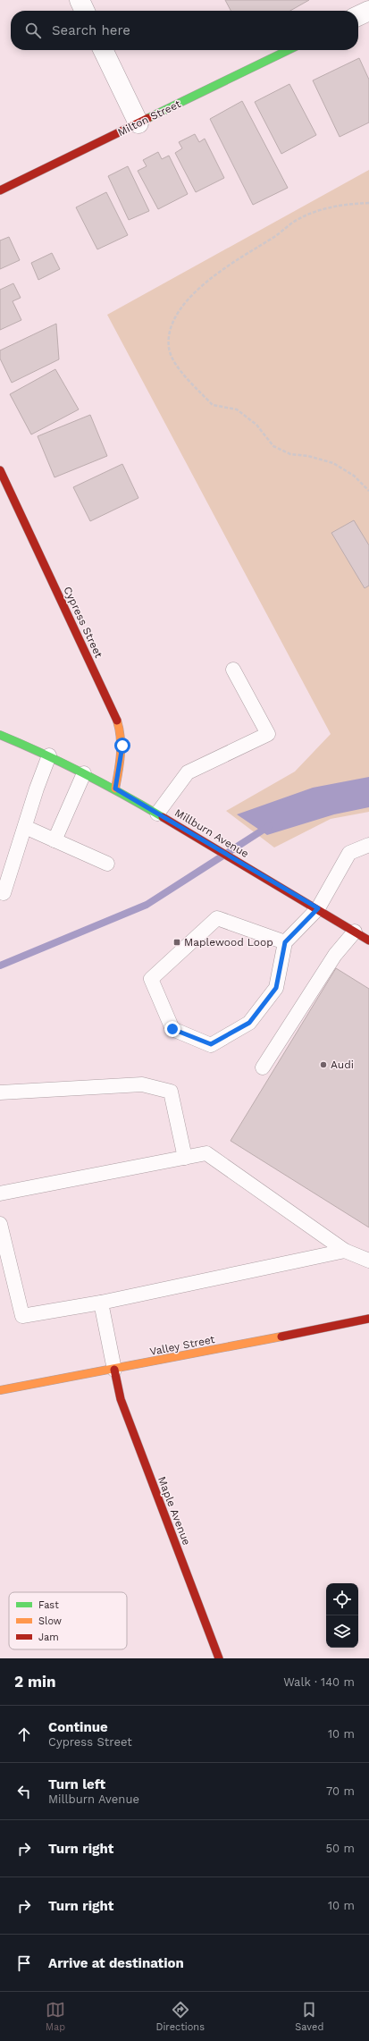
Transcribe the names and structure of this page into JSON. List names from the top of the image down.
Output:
{
  "streets": {
    "street": [
      "Milton Street",
      "Cypress Street",
      "Millburn Avenue",
      "Valley Street",
      "Maple Avenue"
    ]
  },
  "crossings": [
    ["Cypress Street", "Millburn Avenue"],
    ["Valley Street", "Maple Avenue"]
  ],
  "places": {
    "transit": ["Maplewood Loop"],
    "other": ["Audi"]
  },
  "legend": ["Fast", "Slow", "Jam"],
  "page": {
    "search": "Search here",
    "heading": ["2 min", "Walk · 140 m"],
    "list": [
      ["Continue", "Cypress Street", "10 m"],
      ["Turn left", "Millburn Avenue", "70 m"],
      ["Turn right", "50 m"],
      ["Turn right", "10 m"],
      "Arrive at destination"
    ],
    "nav": ["Map", "Directions", "Saved"]
  }
}
